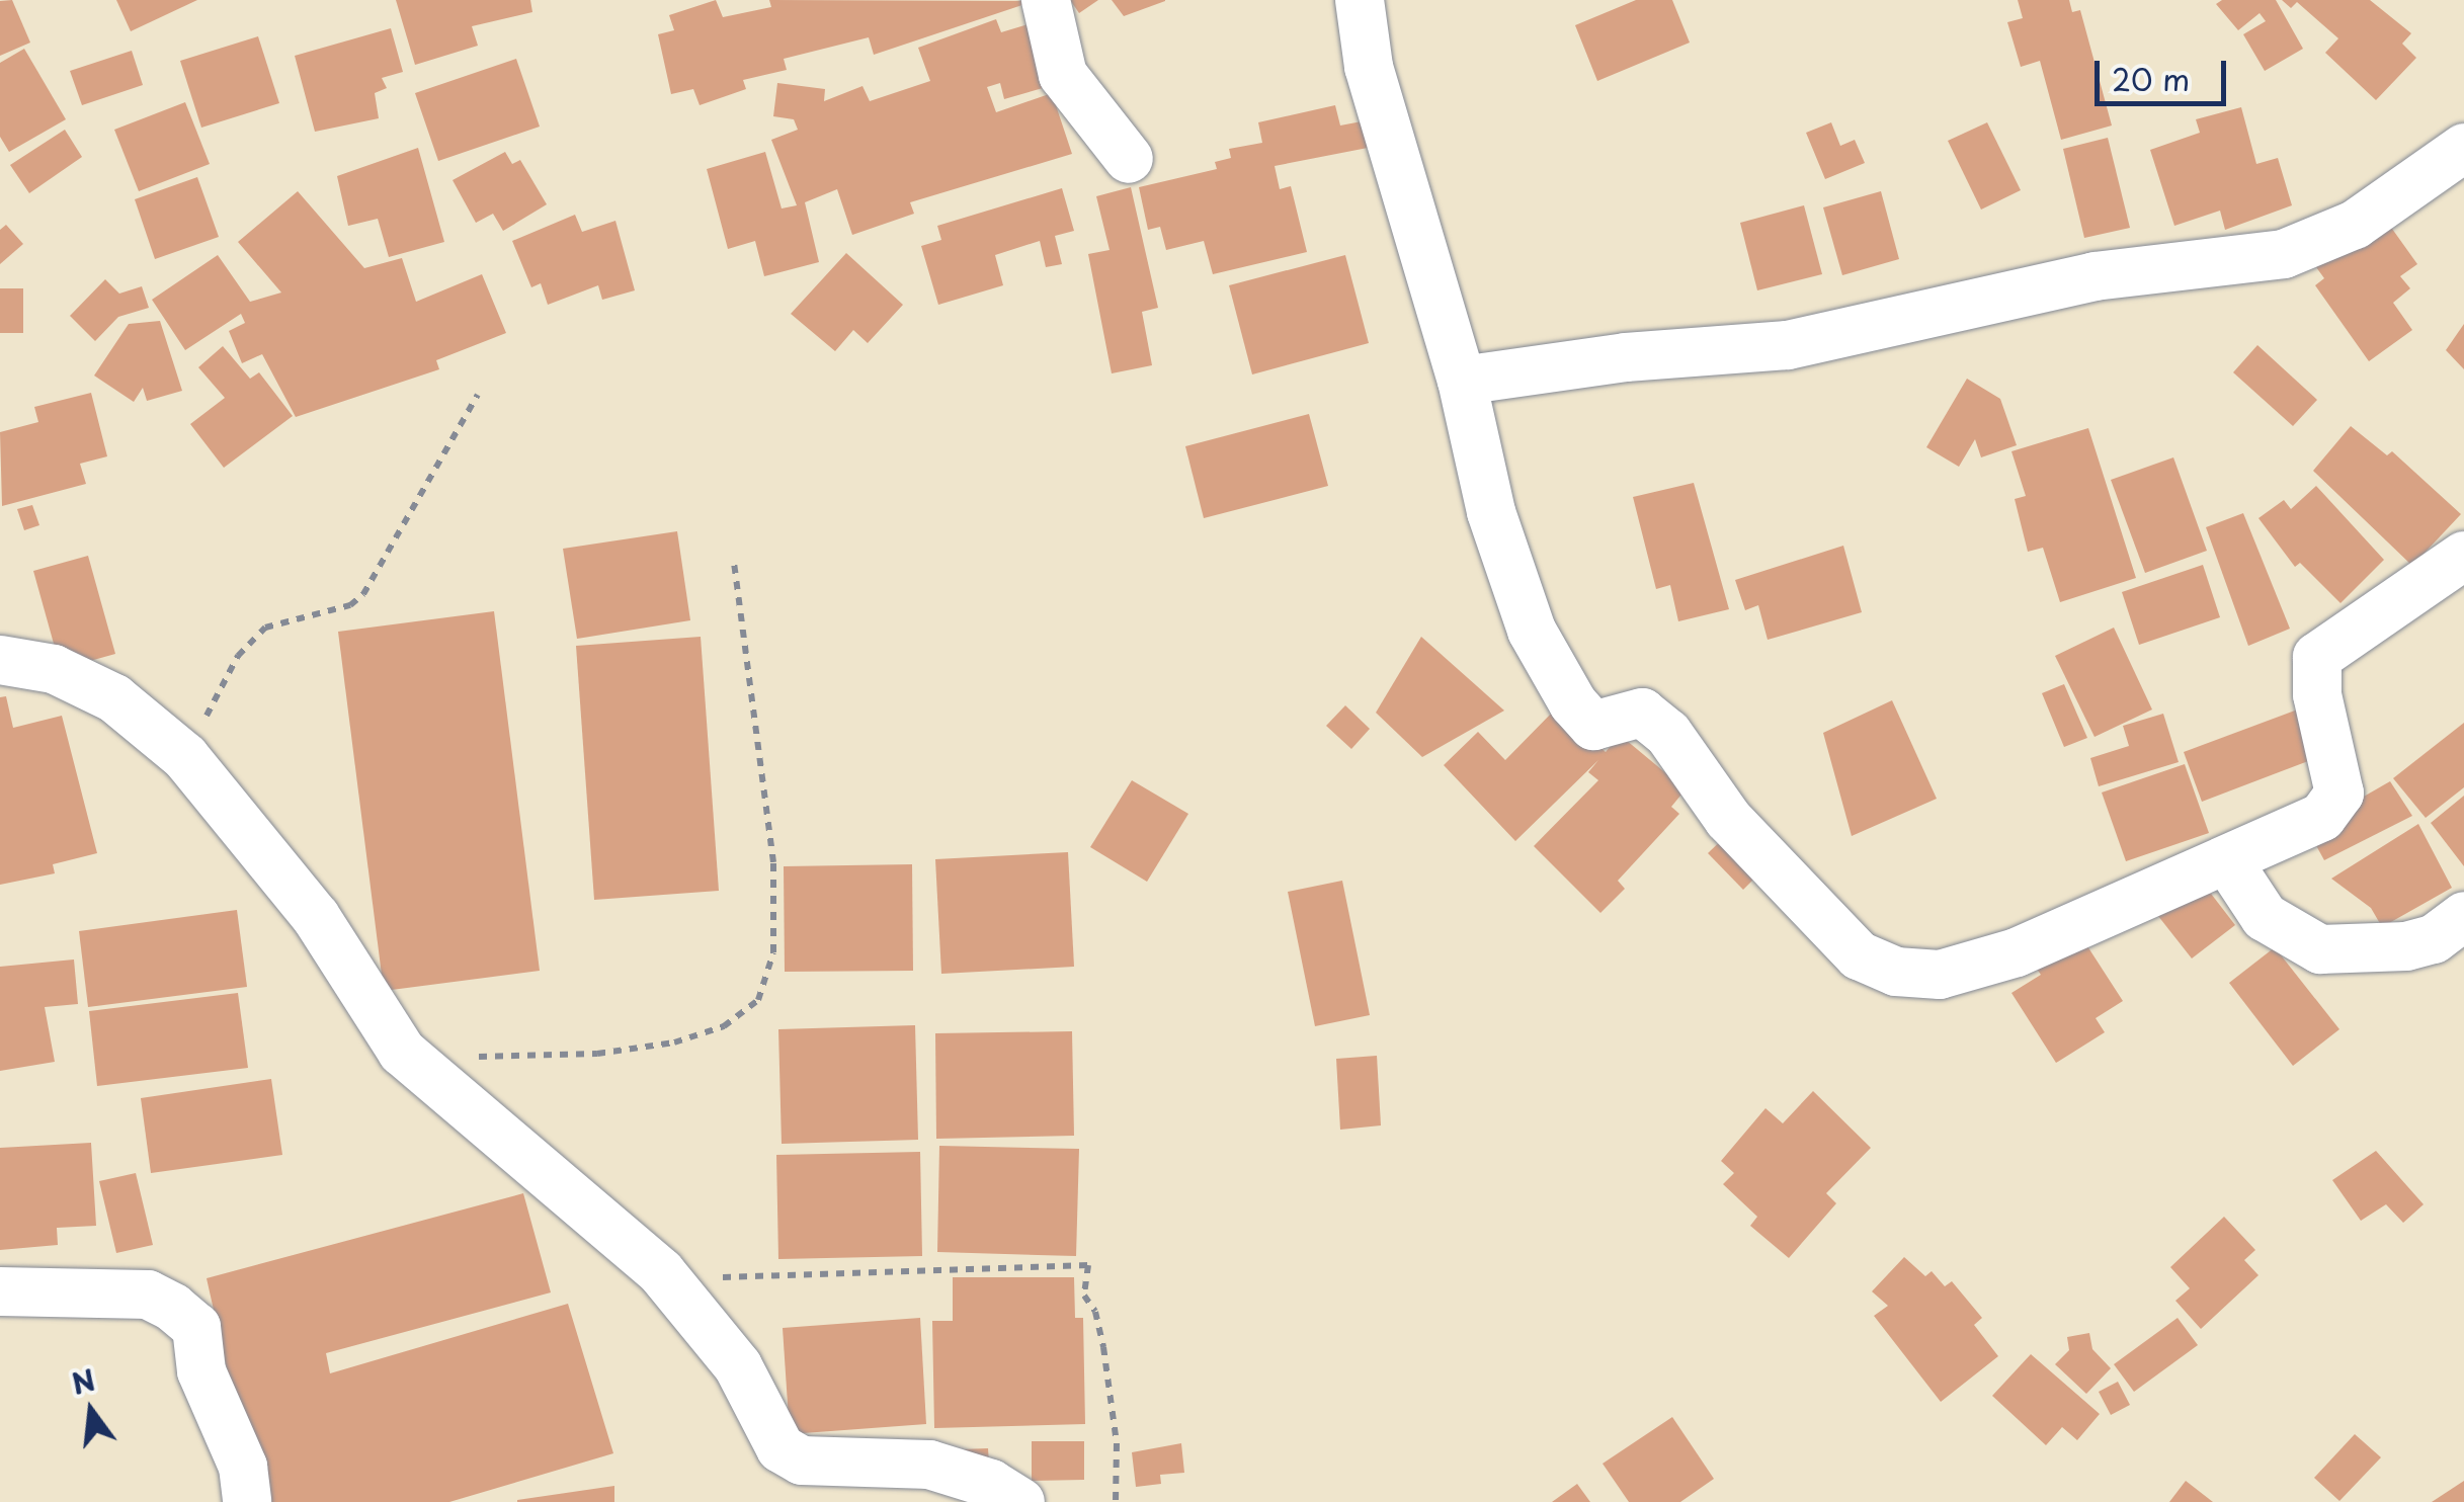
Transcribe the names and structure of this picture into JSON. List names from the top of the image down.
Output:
{
  "scale_bar": "20 m",
  "north": "top"
}
